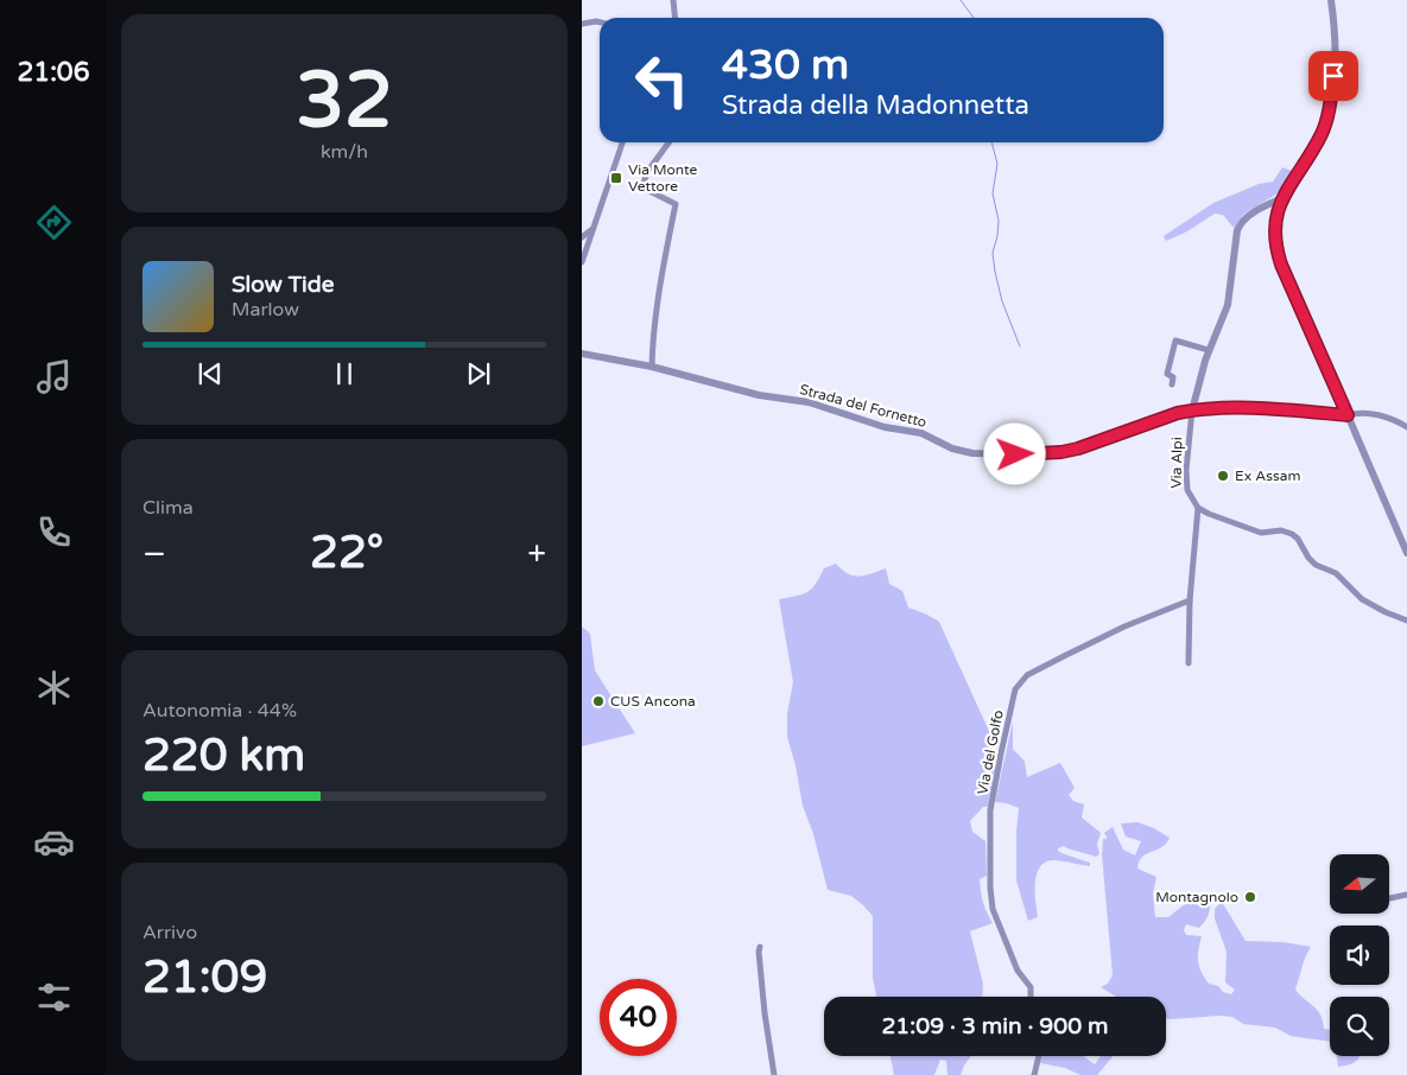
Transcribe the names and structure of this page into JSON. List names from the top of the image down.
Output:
{
  "streets": {
    "street": ["Strada del Fornetto", "Via Alpi", "Via del Golfo"]
  },
  "crossings": [
    ["Strada del Fornetto", "Via Alpi"]
  ],
  "places": {
    "transit": ["Via Monte Vettore"],
    "other": ["Ex Assam", "CUS Ancona", "Montagnolo"]
  },
  "north": "left",
  "page": {
    "tabs": "21:06",
    "tile": [
      ["32", "km/h"],
      "Clima",
      ["Autonomia · 44%", "220 km"],
      ["Arrivo", "21:09"]
    ],
    "turn": ["430 m", "Strada della Madonnetta"],
    "song": ["Slow Tide", "Marlow"],
    "heat": ["−", "22°", "+"],
    "limit": "40",
    "trip": "21:09 · 3 min · 900 m"
  }
}
